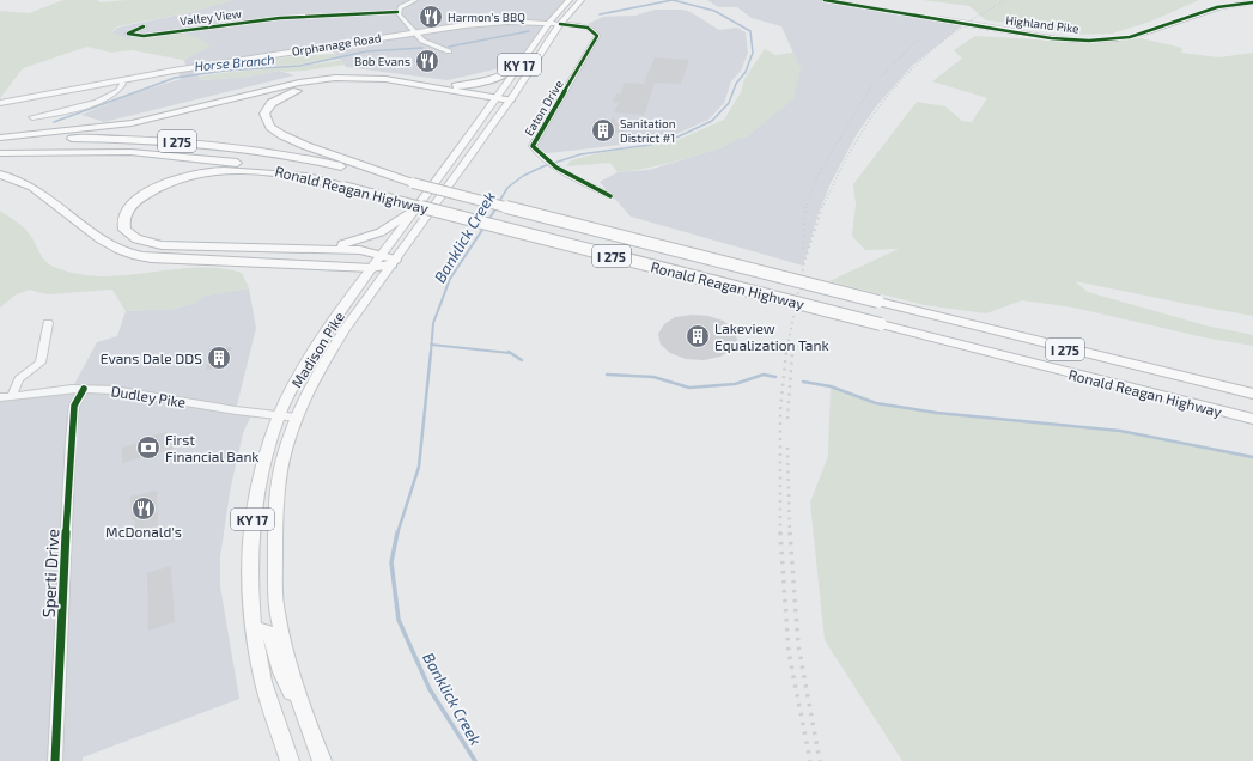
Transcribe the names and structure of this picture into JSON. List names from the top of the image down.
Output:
{
  "streets": {
    "highway": ["I 275", "Ronald Reagan Highway"],
    "main road": ["Orphanage Road", "KY 17", "Madison Pike"],
    "street": [
      "Valley View",
      "Highland Pike",
      "Eaton Drive",
      "Dudley Pike",
      "Sperti Drive"
    ]
  },
  "crossings": [
    ["Orphanage Road", "Eaton Drive"],
    ["Orphanage Road", "Madison Pike"],
    ["Eaton Drive", "Madison Pike"],
    ["Madison Pike", "Dudley Pike"],
    ["Dudley Pike", "Sperti Drive"]
  ],
  "water": ["Horse Branch", "Banklick Creek"],
  "places": {
    "restaurant": ["Harmon's BBQ", "Bob Evans", "McDonald's"],
    "building": ["Sanitation District #1", "Lakeview Equalization Tank", "Evans Dale DDS"],
    "bank": ["First Financial Bank"]
  }
}
